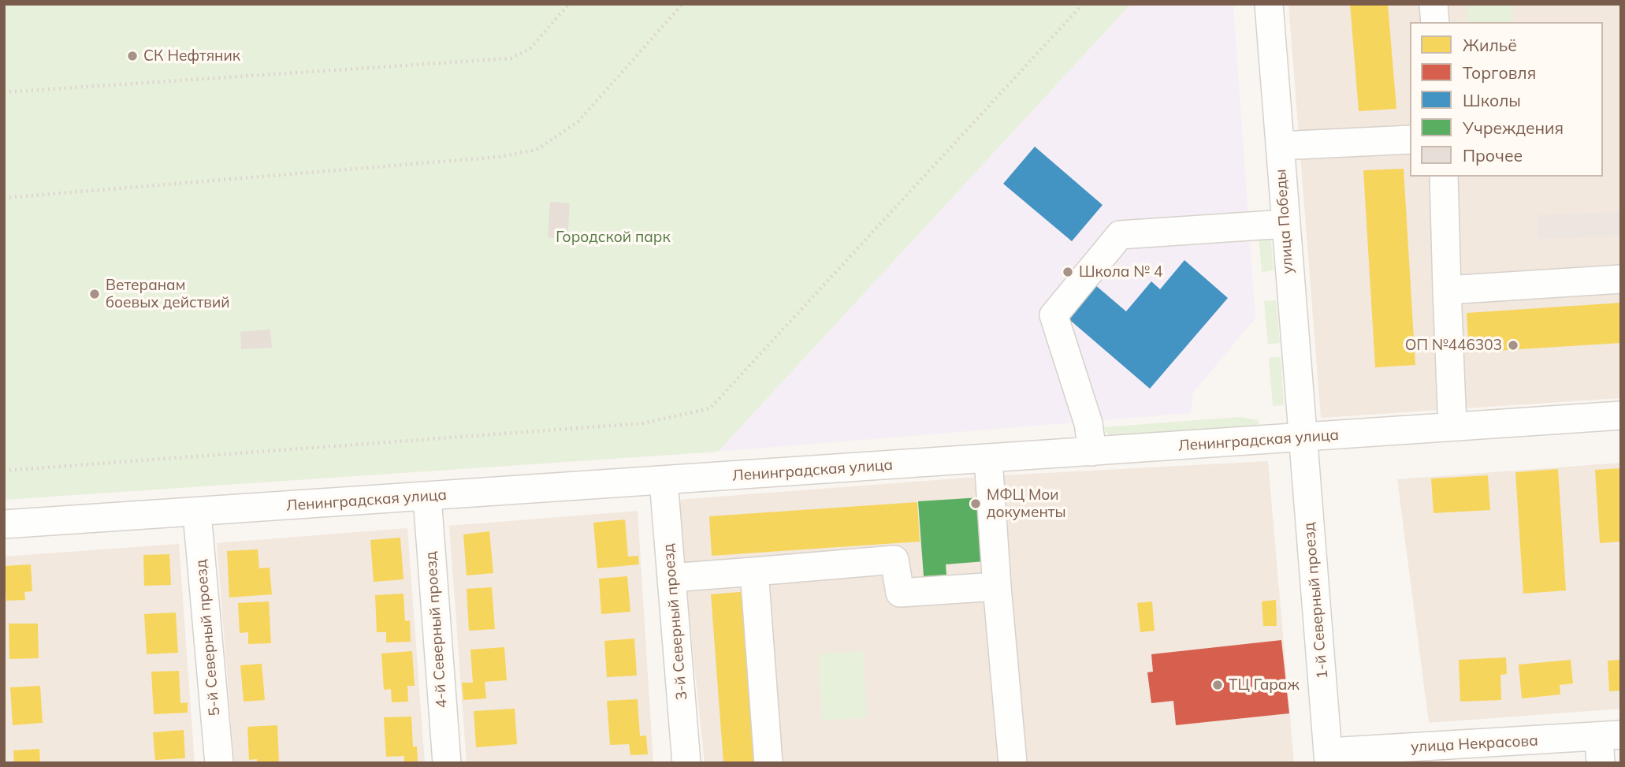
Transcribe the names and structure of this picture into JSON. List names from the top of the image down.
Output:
{
  "streets": {
    "street": [
      "улица Победы",
      "Ленинградская улица",
      "1-й Северный проезд",
      "3-й Северный проезд",
      "4-й Северный проезд",
      "5-й Северный проезд",
      "улица Некрасова"
    ]
  },
  "crossings": [
    ["улица Победы", "Ленинградская улица"],
    ["улица Победы", "1-й Северный проезд"],
    ["Ленинградская улица", "1-й Северный проезд"],
    ["Ленинградская улица", "3-й Северный проезд"],
    ["Ленинградская улица", "4-й Северный проезд"],
    ["Ленинградская улица", "5-й Северный проезд"],
    ["1-й Северный проезд", "улица Некрасова"]
  ],
  "parks": ["Городской парк"],
  "places": [
    "СК Нефтяник",
    "Школа № 4",
    "Ветеранам боевых действий",
    "ОП №446303",
    "МФЦ Мои документы",
    "ТЦ Гараж"
  ],
  "legend": [
    "Жильё",
    "Торговля",
    "Школы",
    "Учреждения",
    "Прочее"
  ]
}
